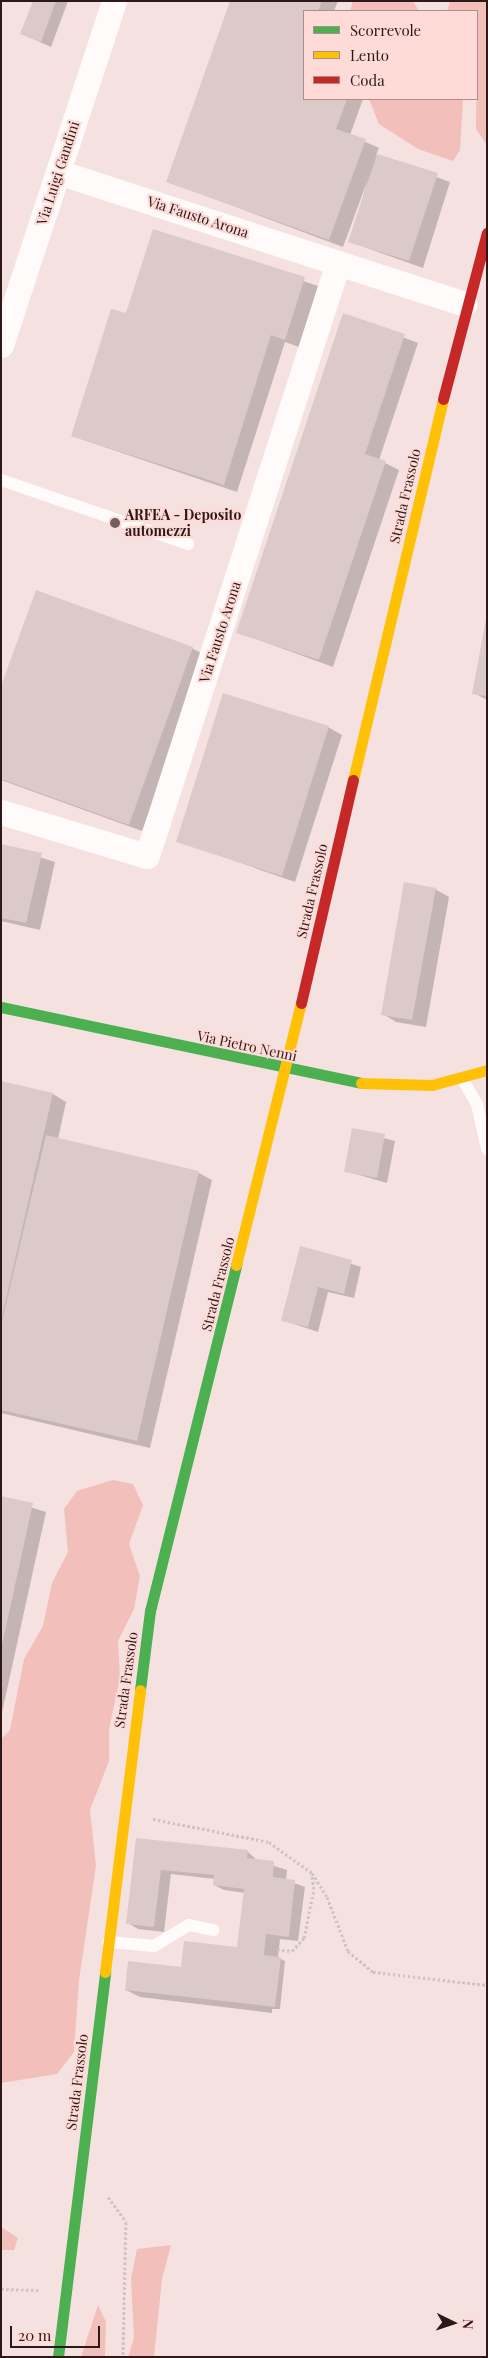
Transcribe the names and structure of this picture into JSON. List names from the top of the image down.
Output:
{
  "streets": {
    "street": [
      "Via Luigi Gandini",
      "Via Fausto Arona",
      "Strada Frassolo",
      "Via Pietro Nenni"
    ]
  },
  "crossings": [
    ["Via Luigi Gandini", "Via Fausto Arona"],
    ["Via Fausto Arona", "Strada Frassolo"],
    ["Strada Frassolo", "Via Pietro Nenni"]
  ],
  "places": ["ARFEA - Deposito automezzi"],
  "legend": ["Scorrevole", "Lento", "Coda"],
  "scale_bar": "20 m",
  "north": "right"
}
